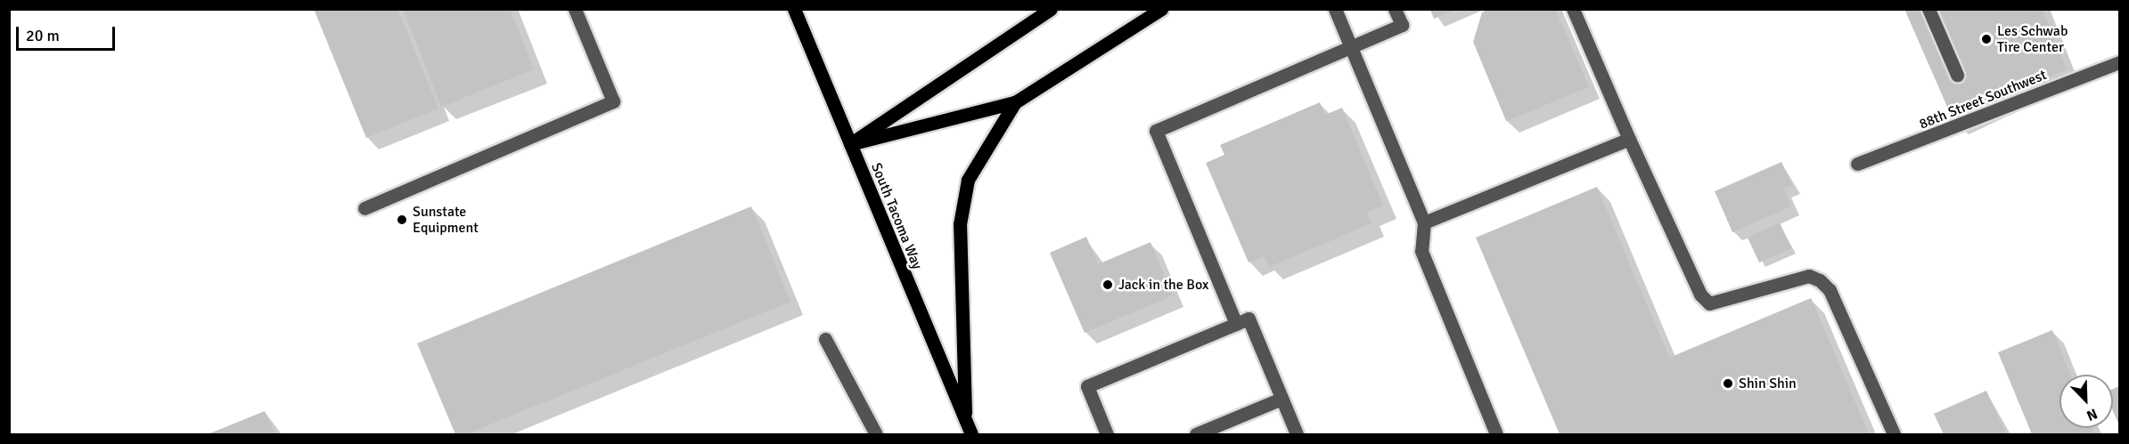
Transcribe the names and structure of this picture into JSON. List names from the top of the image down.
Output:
{
  "streets": {
    "main road": ["South Tacoma Way"],
    "street": ["88th Street Southwest"]
  },
  "places": [
    "Les Schwab Tire Center",
    "Sunstate Equipment",
    "Jack in the Box",
    "Shin Shin"
  ],
  "scale_bar": "20 m",
  "north": "bottom right"
}
